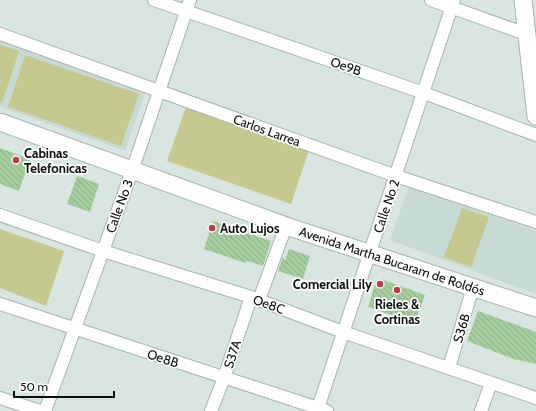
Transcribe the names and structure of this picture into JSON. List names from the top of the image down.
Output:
{
  "streets": {
    "street": [
      "Oe9B",
      "Carlos Larrea",
      "Calle No 3",
      "Calle No 2",
      "Avenida Martha Bucaram de Roldós",
      "Oe8C",
      "S36B",
      "S37A",
      "Oe8B"
    ]
  },
  "crossings": [
    ["Oe9B", "Calle No 3"],
    ["Oe9B", "Calle No 2"],
    ["Carlos Larrea", "Calle No 3"],
    ["Carlos Larrea", "Calle No 2"],
    ["Calle No 3", "Avenida Martha Bucaram de Roldós"],
    ["Calle No 3", "Oe8C"],
    ["Calle No 3", "Oe8B"],
    ["Calle No 2", "Avenida Martha Bucaram de Roldós"],
    ["Calle No 2", "Oe8C"],
    ["Calle No 2", "Oe8B"],
    ["Avenida Martha Bucaram de Roldós", "S36B"],
    ["Avenida Martha Bucaram de Roldós", "S37A"],
    ["Oe8C", "S36B"],
    ["Oe8C", "S37A"],
    ["S37A", "Oe8B"]
  ],
  "places": [
    "Cabinas Telefonicas",
    "Auto Lujos",
    "Comercial Lily",
    "Rieles & Cortinas"
  ],
  "scale_bar": "50 m"
}
